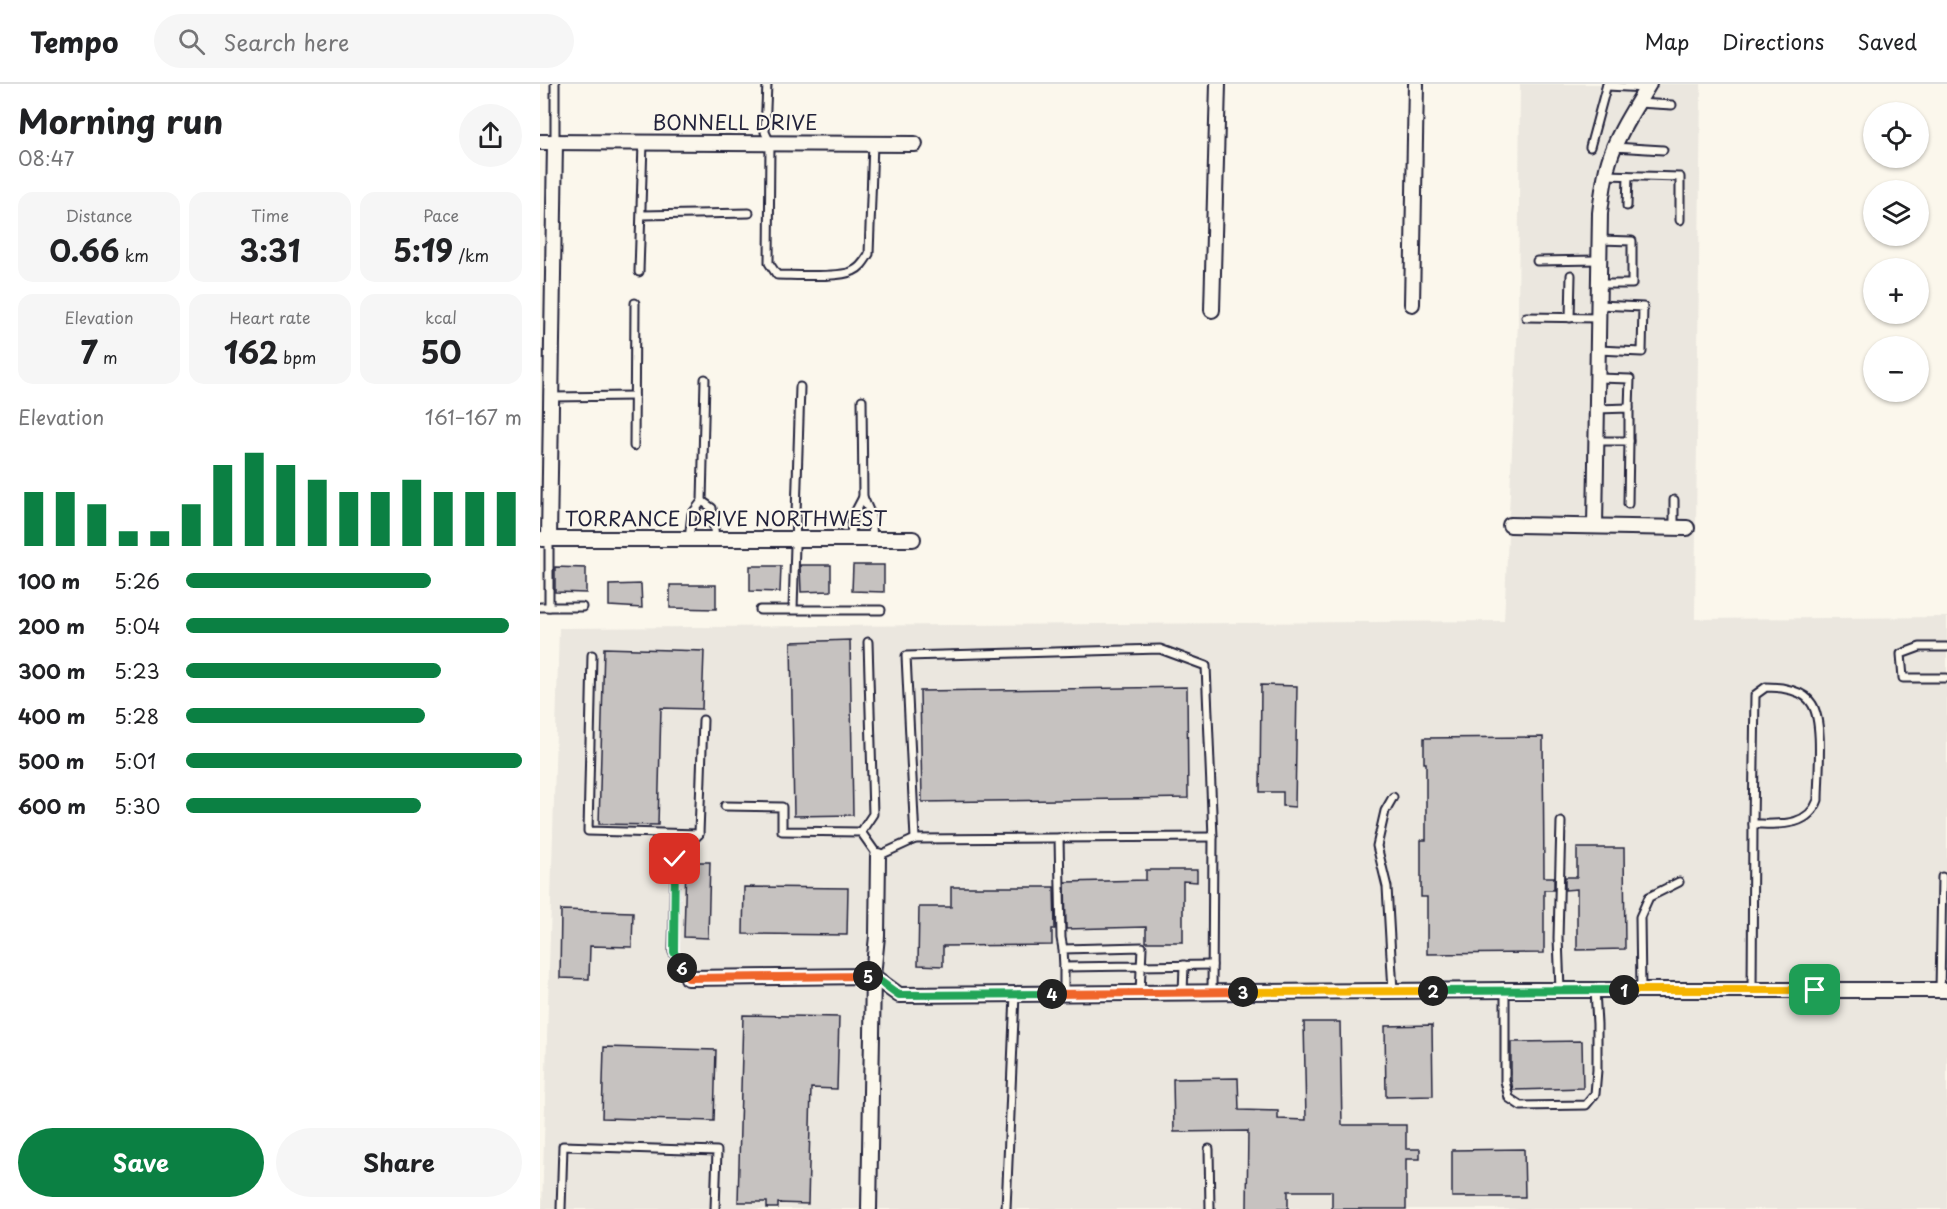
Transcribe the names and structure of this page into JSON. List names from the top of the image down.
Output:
{
  "streets": {
    "street": ["BONNELL DRIVE", "TORRANCE DRIVE NORTHWEST"]
  },
  "page": {
    "header": "Tempo",
    "search": "Search here",
    "nav": ["Map", "Directions", "Saved"],
    "heading": ["Morning run", "08:47"],
    "map_buttons": ["+", "−"],
    "stats": [
      ["Distance", "0.66 km"],
      ["Time", "3:31"],
      ["Pace", "5:19 /km"],
      ["Elevation", "7 m"],
      ["Heart rate", "162 bpm"],
      ["kcal", "50"]
    ],
    "chart": ["Elevation", "161–167 m"],
    "list": [
      {
        "name": "100 m",
        "note": "5:26"
      },
      {
        "name": "200 m",
        "note": "5:04"
      },
      {
        "name": "300 m",
        "note": "5:23"
      },
      {
        "name": "400 m",
        "note": "5:28"
      },
      {
        "name": "500 m",
        "note": "5:01"
      },
      {
        "name": "600 m",
        "note": "5:30"
      }
    ],
    "pins": [
      "6",
      "5",
      "1",
      "2",
      "3",
      "4"
    ],
    "buttons": ["Save", "Share"]
  }
}
